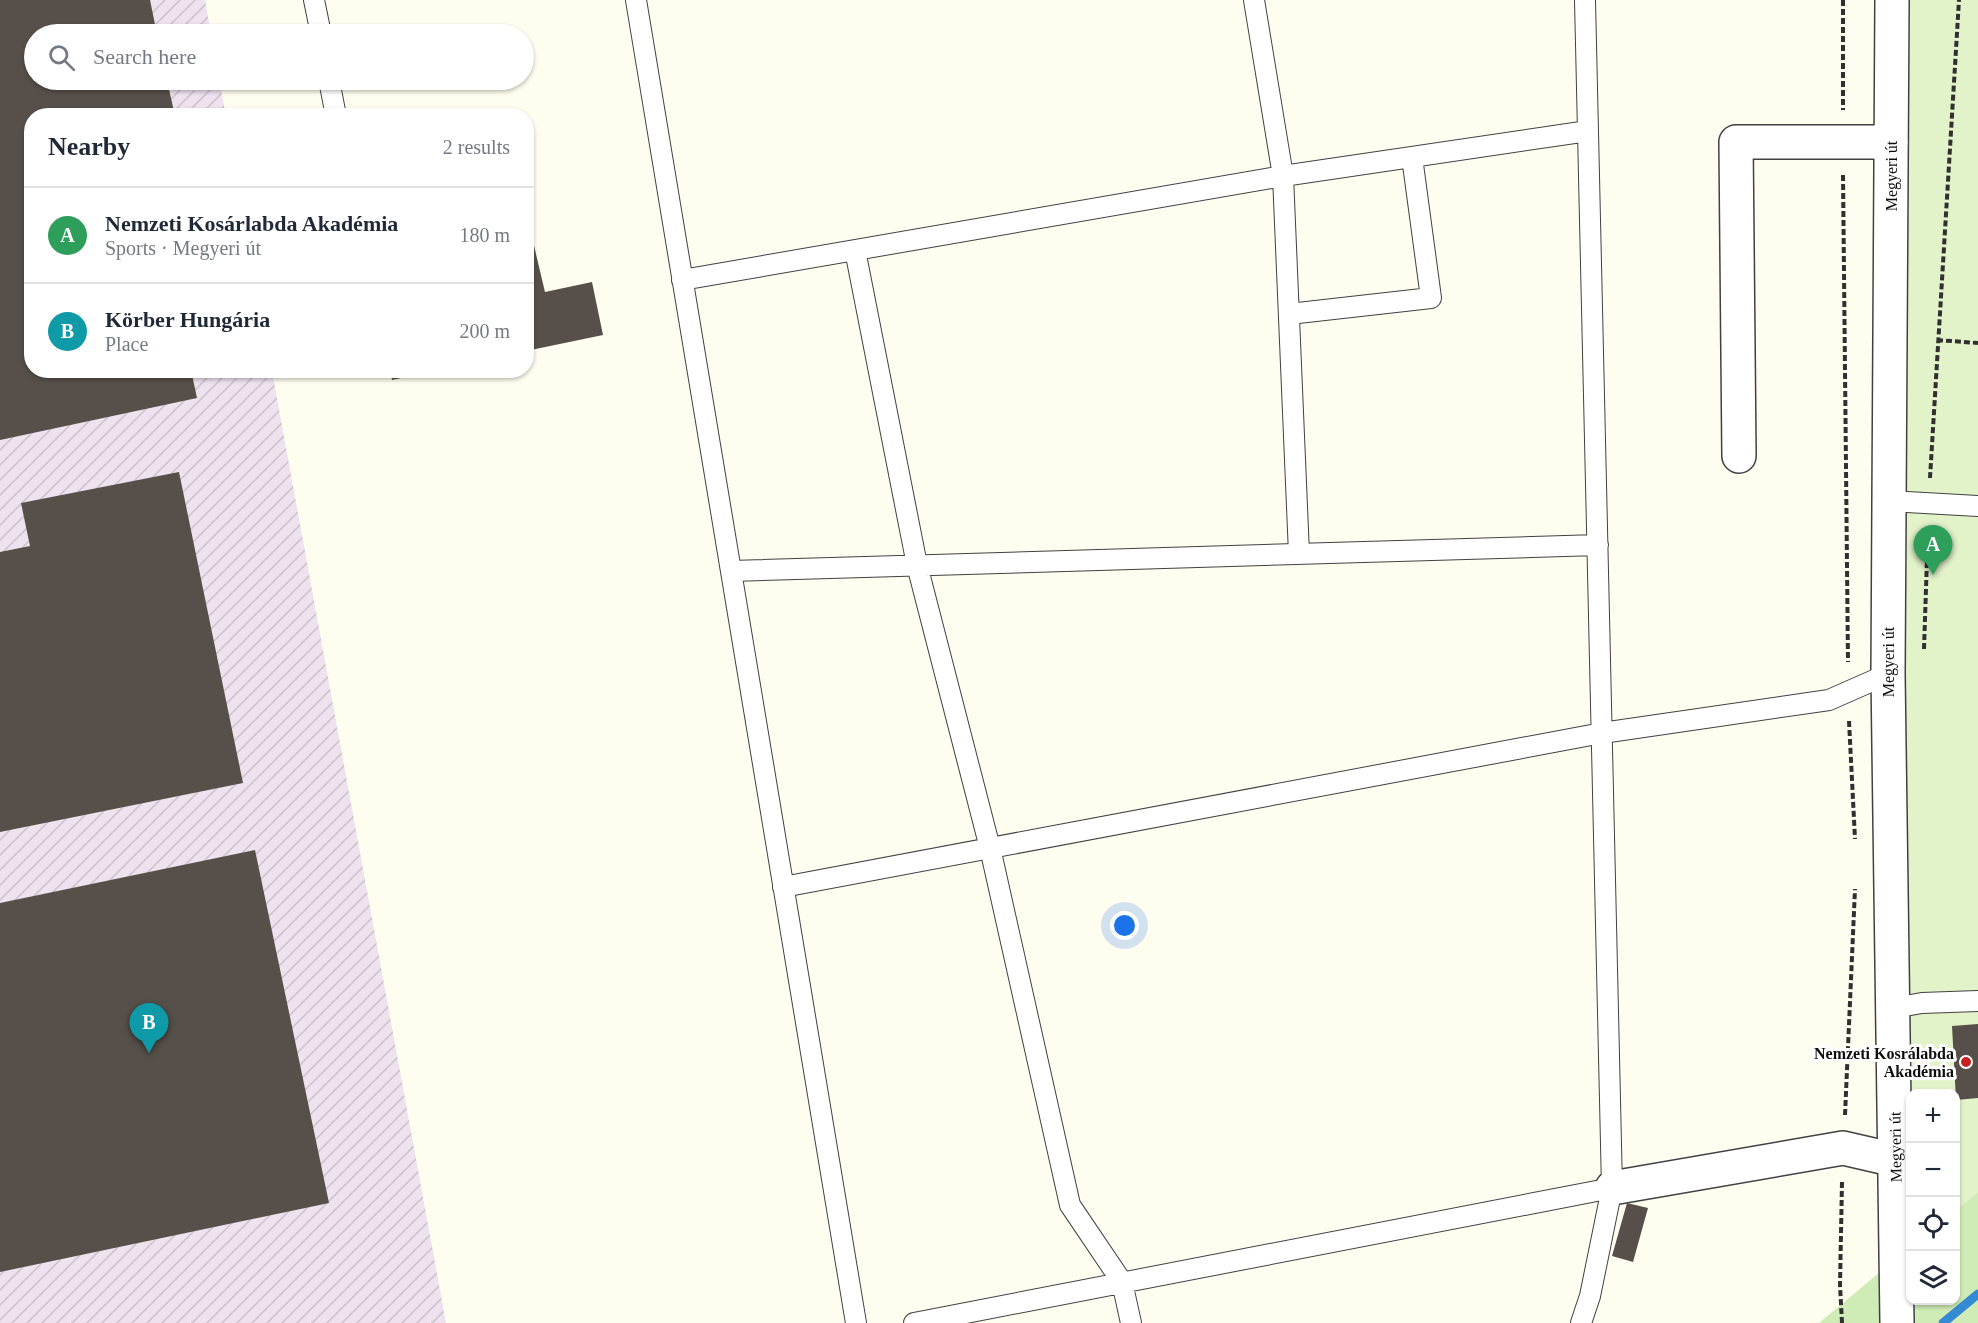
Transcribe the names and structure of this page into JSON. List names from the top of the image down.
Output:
{
  "streets": {
    "street": ["Megyeri út"]
  },
  "places": ["Nemzeti Kosrálabda Akadémia"],
  "page": {
    "search": "Search here",
    "heading": ["Nearby", "2 results"],
    "list": [
      {
        "mark": "A",
        "name": "Nemzeti Kosárlabda Akadémia",
        "note": "Sports · Megyeri út",
        "value": "180 m"
      },
      {
        "mark": "B",
        "name": "Körber Hungária",
        "note": "Place",
        "value": "200 m"
      }
    ],
    "pins": ["A", "B"],
    "map_buttons": ["+", "−"]
  }
}
